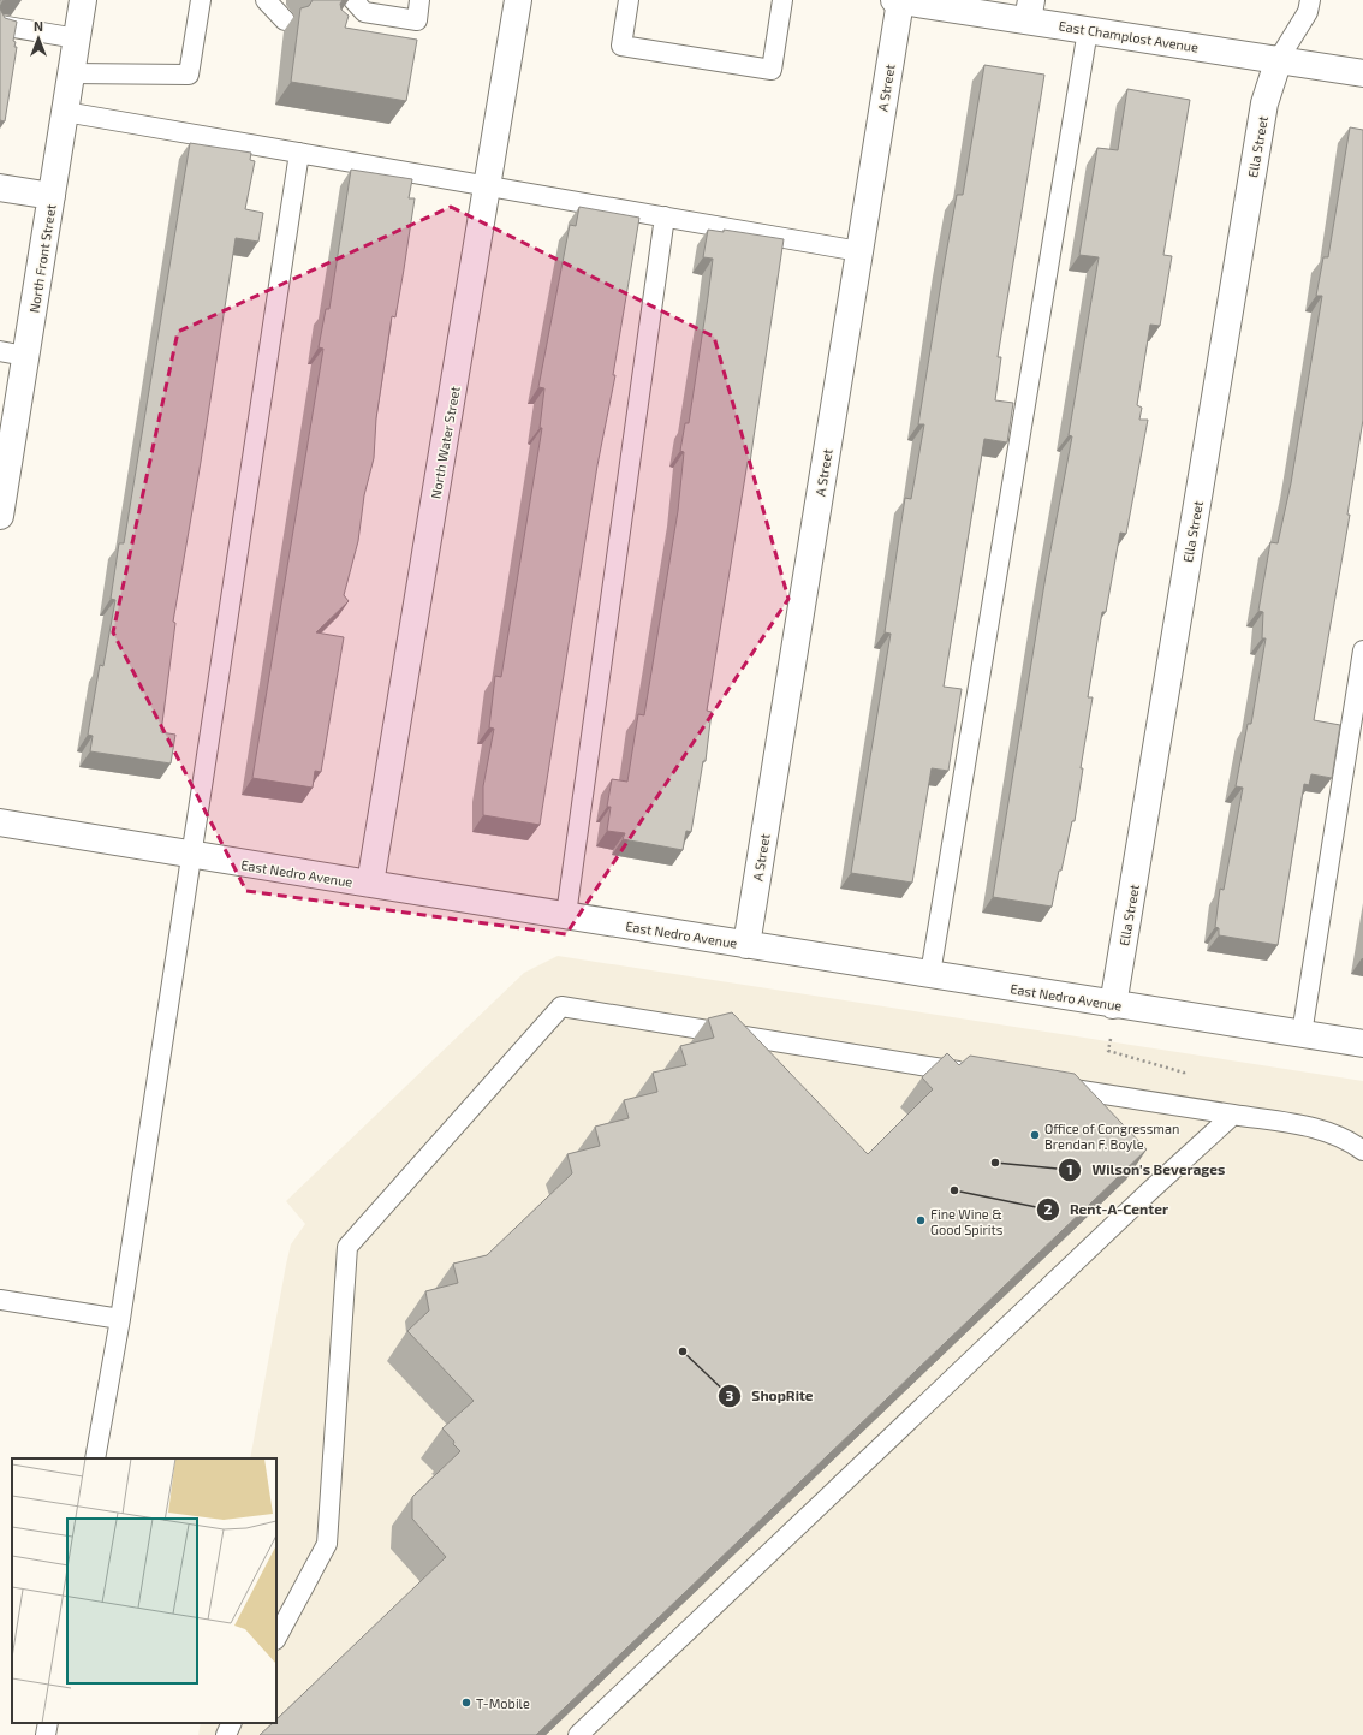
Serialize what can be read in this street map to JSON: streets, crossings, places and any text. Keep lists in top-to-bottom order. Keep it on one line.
{"streets":{"street":["East Champlost Avenue","A Street","Ella Street","North Front Street","North Water Street","East Nedro Avenue"]},"crossings":[["East Champlost Avenue","A Street"],["East Champlost Avenue","Ella Street"],["A Street","East Nedro Avenue"],["Ella Street","East Nedro Avenue"],["North Water Street","East Nedro Avenue"]],"places":["Office of Congressman Brendan F. Boyle","Wilson's Beverages","Rent-A-Center","Fine Wine & Good Spirits","ShopRite","T-Mobile"],"north":"top"}
